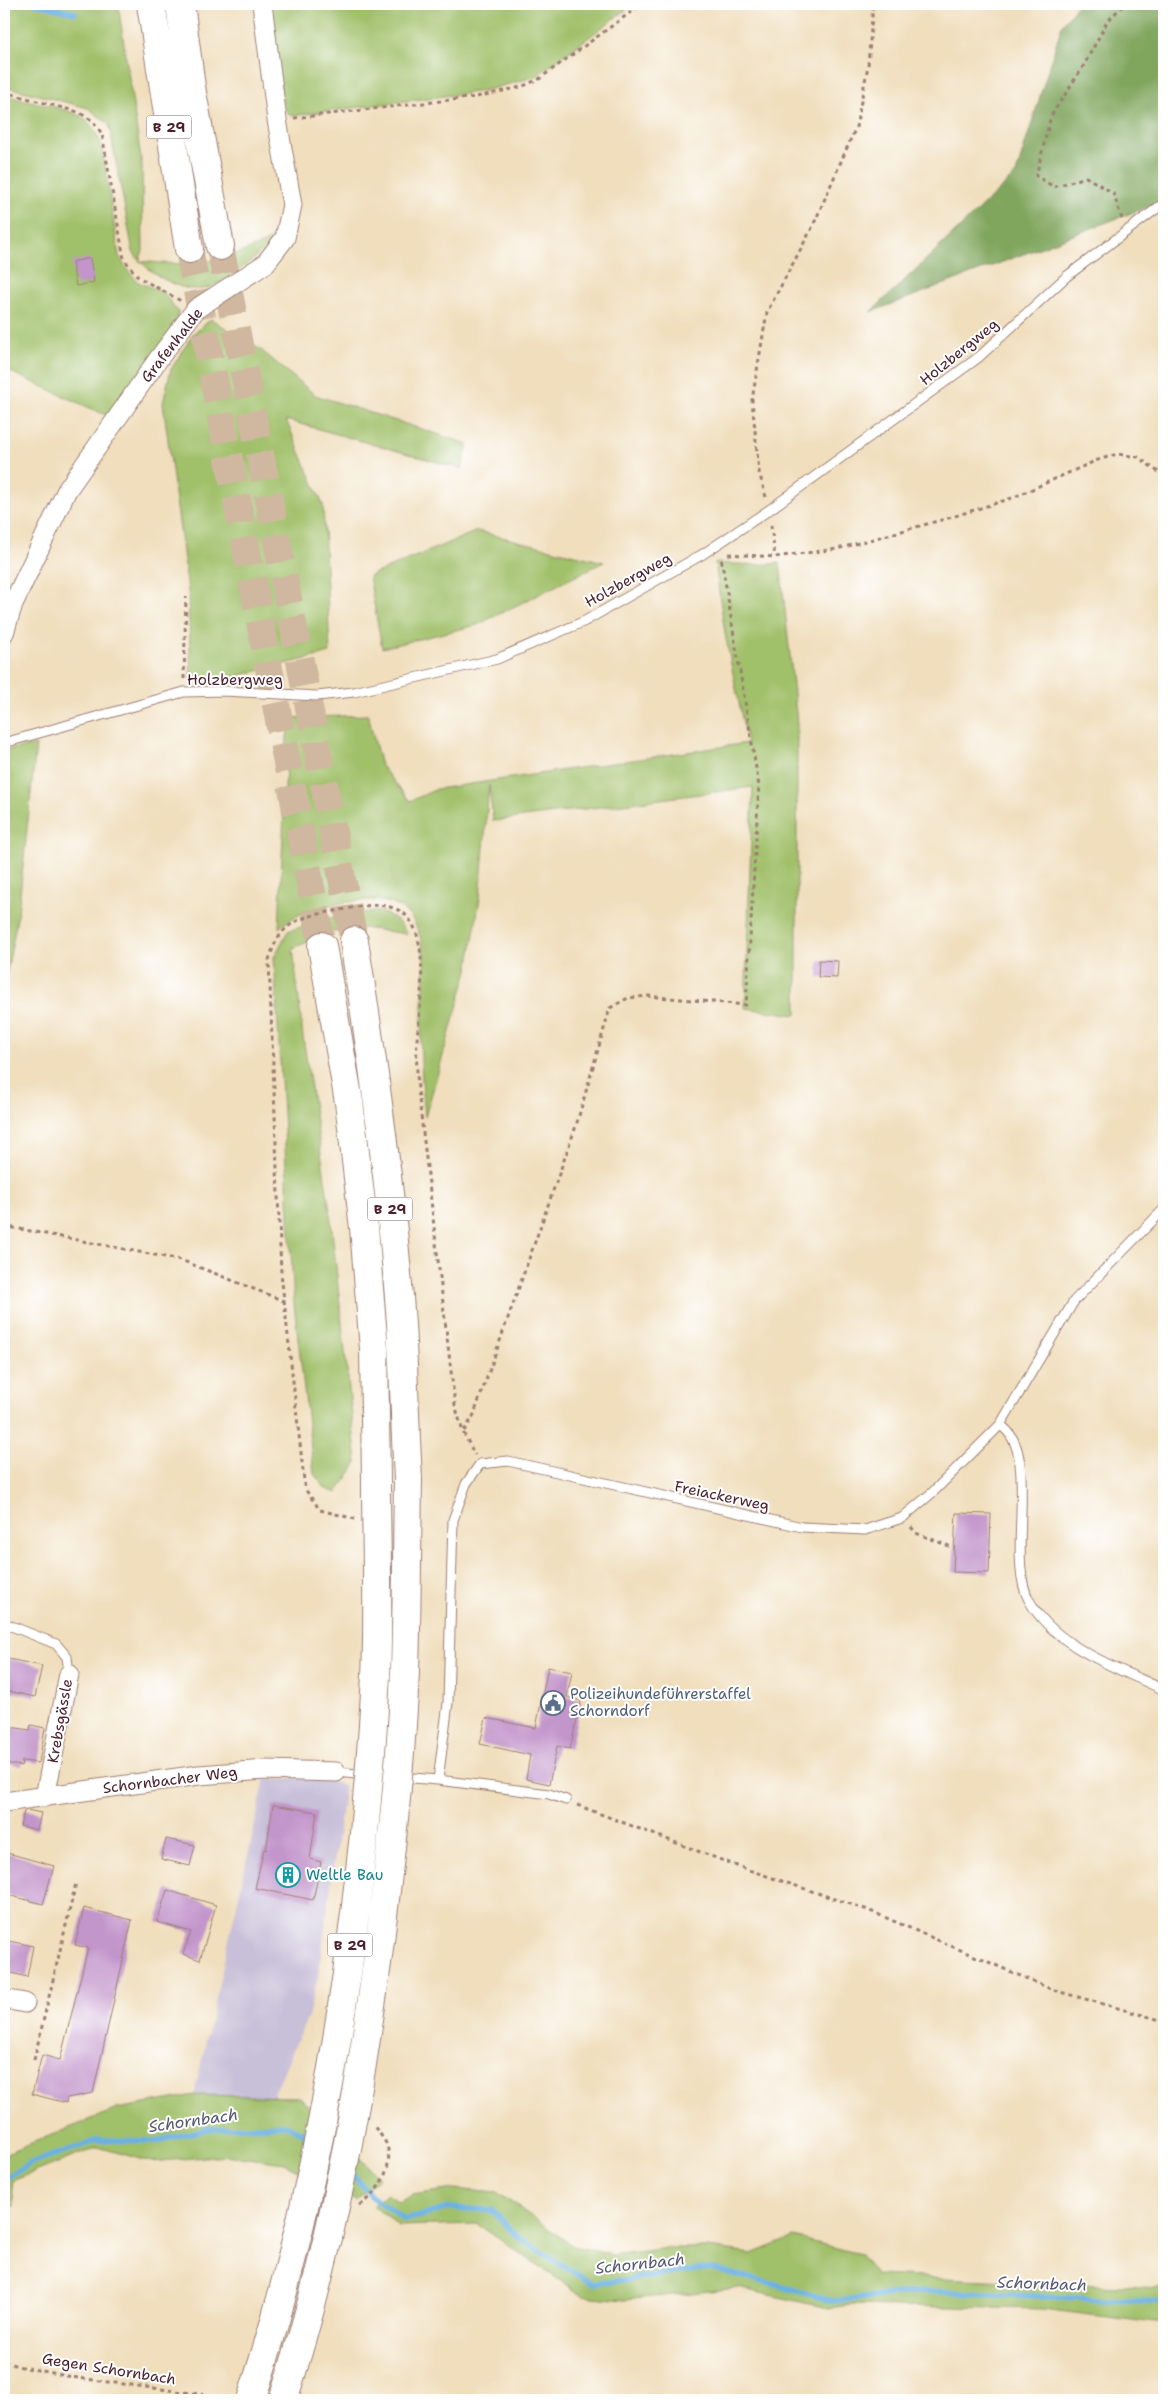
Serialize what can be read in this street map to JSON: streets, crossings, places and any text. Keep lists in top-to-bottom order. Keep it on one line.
{"streets":{"highway":["B 29"],"street":["Grafenhalde","Krebsgässle","Schornbacher Weg"],"lane":["Holzbergweg","Freiackerweg"],"path":["Gegen Schornbach"]},"crossings":[["B 29","Gegen Schornbach"],["Krebsgässle","Schornbacher Weg"]],"water":["Schornbach"],"places":{"public building":["Polizeihundeführerstaffel Schorndorf"],"building":["Weltle Bau"]}}
